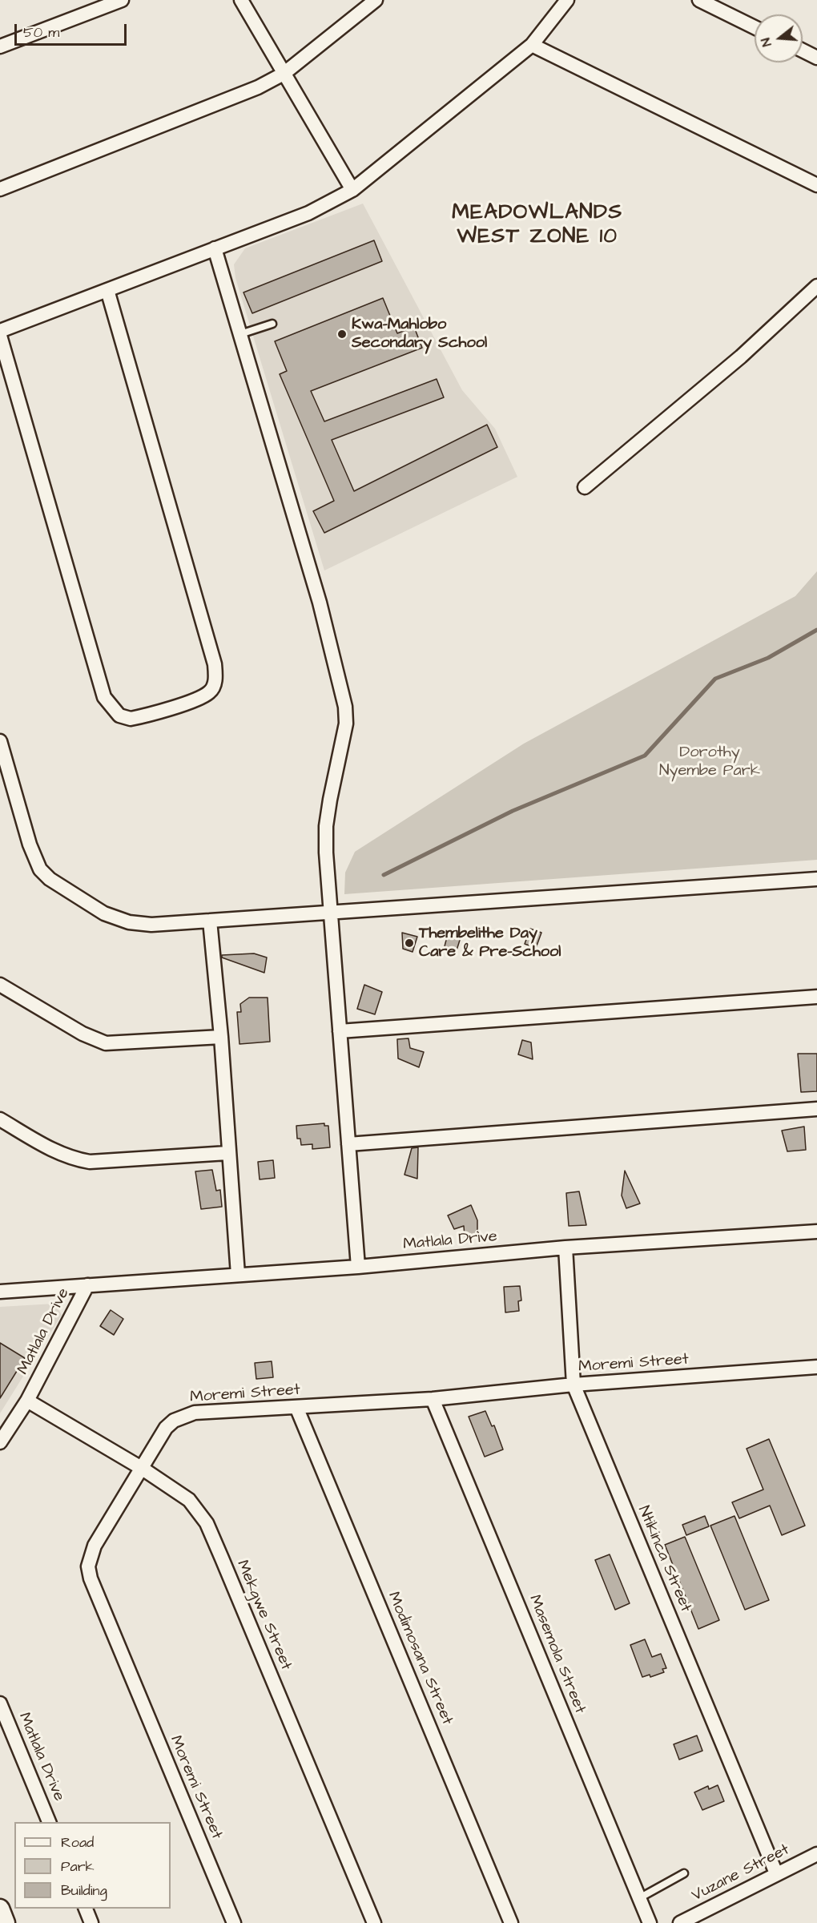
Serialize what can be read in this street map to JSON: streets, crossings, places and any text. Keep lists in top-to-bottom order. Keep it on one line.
{"streets":{"street":["Matlala Drive","Moremi Street","Ntikinca Street","Mekgwe Street","Masemola Street","Modimosana Street","Vuzane Street"]},"crossings":[["Matlala Drive","Ntikinca Street"],["Matlala Drive","Mekgwe Street"],["Moremi Street","Ntikinca Street"],["Moremi Street","Mekgwe Street"],["Moremi Street","Masemola Street"],["Moremi Street","Modimosana Street"],["Ntikinca Street","Vuzane Street"]],"districts":["MEADOWLANDS WEST ZONE 10"],"parks":["Dorothy Nyembe Park"],"places":["Kwa-Mahlobo Secondary School","Thembelithe Day Care & Pre-School"],"legend":["Road","Park","Building"],"scale_bar":"50 m","north":"left"}
